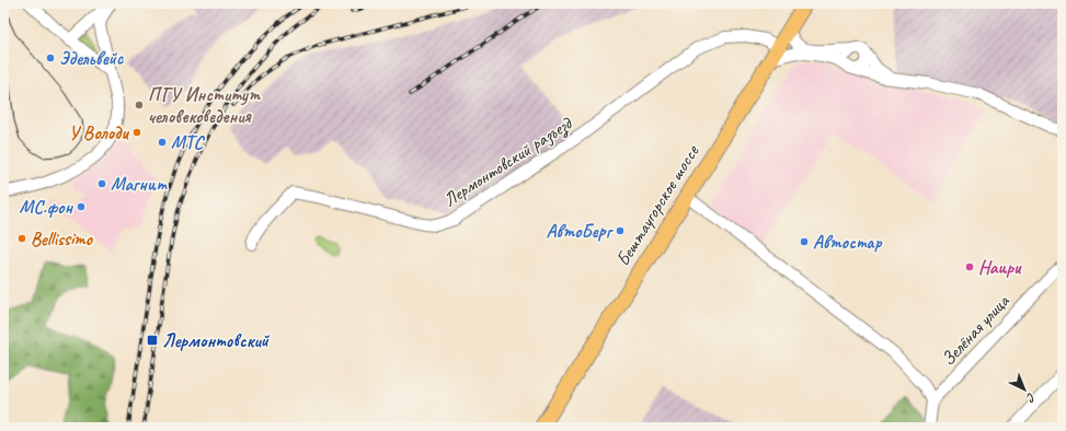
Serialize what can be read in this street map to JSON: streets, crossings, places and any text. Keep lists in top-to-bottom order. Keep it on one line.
{"streets":{"main road":["Бештаугорское шоссе"],"street":["Лермонтовский разъезд","Зелёная улица"]},"crossings":[["Лермонтовский разъезд","Бештаугорское шоссе"]],"places":{"other":["Эдельвейс","ПГУ Институт человековедения","У Володи","МТС","Магнит","МС.фон","АвтоБерг","Bellissimo","Автостар","Наири"],"transit":["Лермонтовский"]},"north":"bottom right"}
